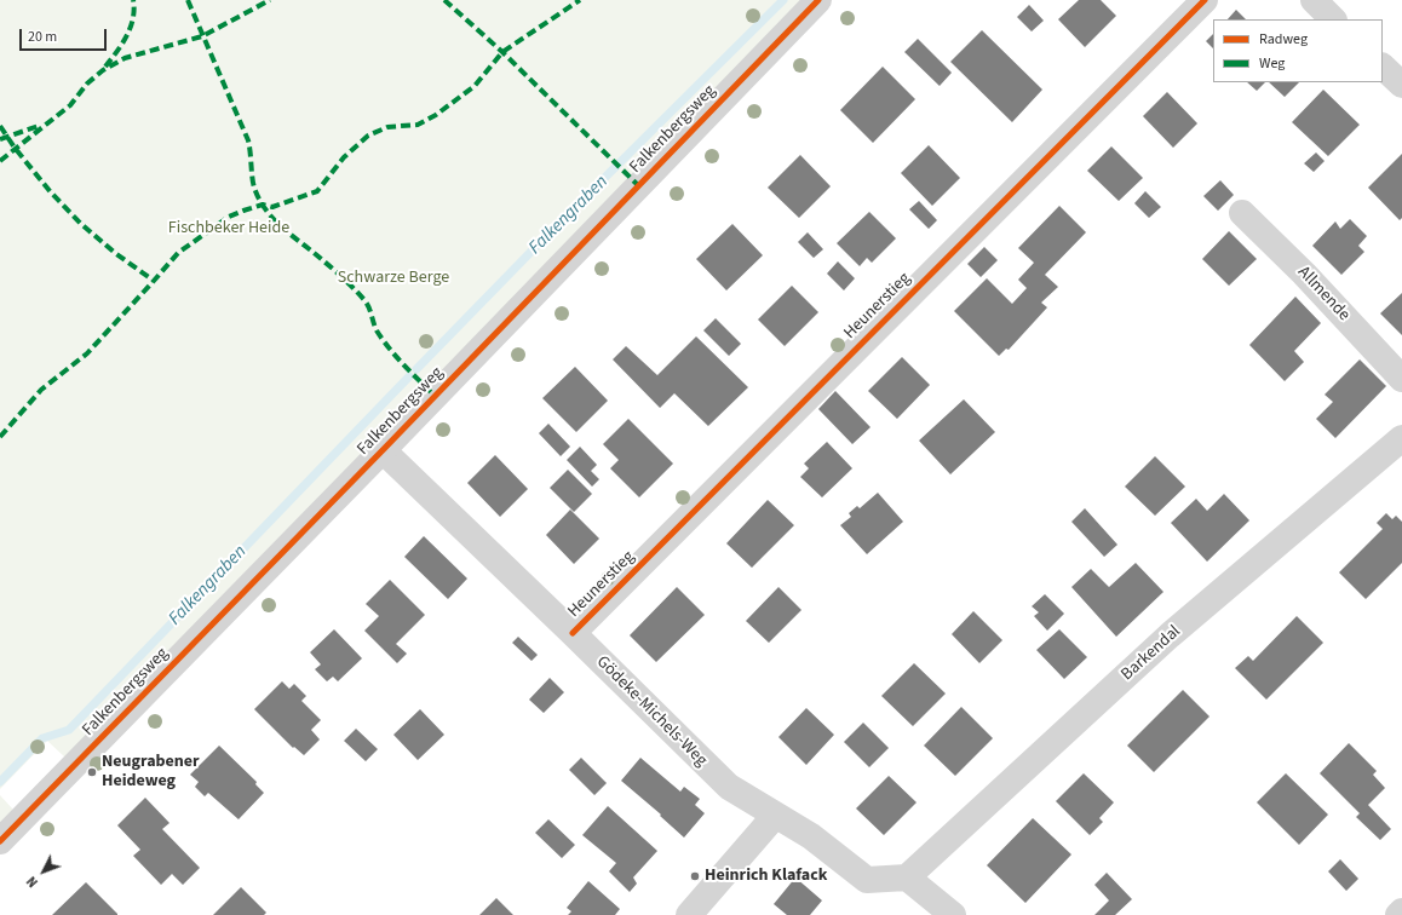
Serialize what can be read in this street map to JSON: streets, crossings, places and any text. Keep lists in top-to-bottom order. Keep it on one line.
{"streets":{"street":["Falkenbergsweg","Allmende","Heunerstieg","Barkendal","Gödeke-Michels-Weg"]},"crossings":[["Falkenbergsweg","Gödeke-Michels-Weg"],["Heunerstieg","Gödeke-Michels-Weg"],["Barkendal","Gödeke-Michels-Weg"]],"water":["Falkengraben"],"parks":["Fischbeker Heide","Schwarze Berge"],"places":["Neugrabener Heideweg","Heinrich Klafack"],"legend":["Radweg","Weg"],"scale_bar":"20 m","north":"bottom left"}
